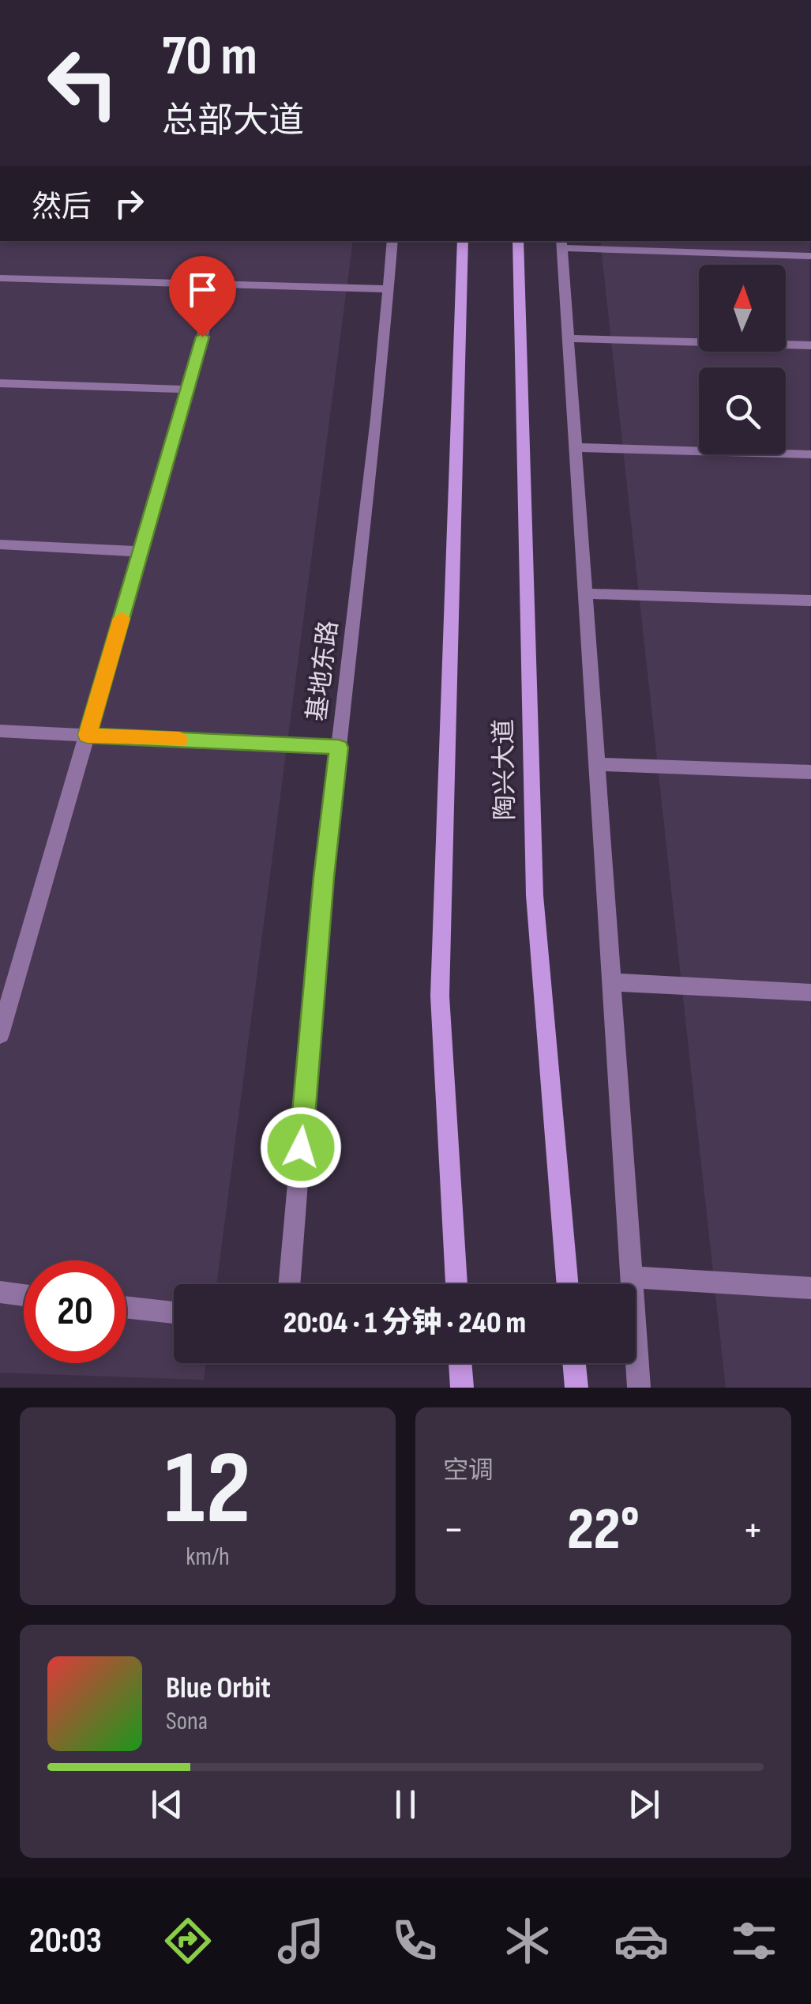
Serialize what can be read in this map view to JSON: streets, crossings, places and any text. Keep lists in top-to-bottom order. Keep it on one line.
{"streets":{"main road":["陶兴大道"],"lane":["基地东路"]},"north":"top","page":{"turn":["70 m","总部大道"],"then":"然后","limit":"20","trip":"20:04 · 1 分钟 · 240 m","tile":[["12","km/h"],"空调"],"heat":["−","22°","+"],"song":["Blue Orbit","Sona"],"tabs":"20:03"}}
